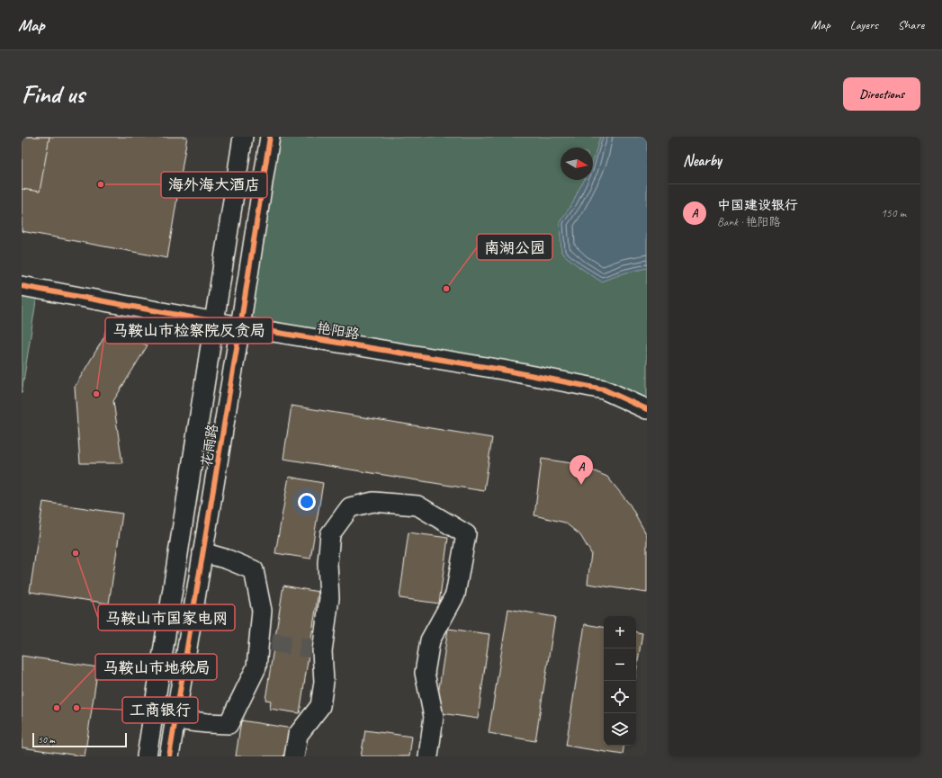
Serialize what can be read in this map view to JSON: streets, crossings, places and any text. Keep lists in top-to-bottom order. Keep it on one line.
{"streets":{"street":["艳阳路","花雨路"]},"crossings":[["艳阳路","花雨路"]],"places":["海外海大酒店","南湖公园","马鞍山市检察院反贪局","马鞍山市国家电网","马鞍山市地税局","工商银行"],"scale_bar":"50 m","north":"right","page":{"header":"Map","nav":["Map","Layers","Share"],"buttons":"Directions","title":"Find us","heading":"Nearby","list":[{"mark":"A","name":"中国建设银行","note":"Bank · 艳阳路","value":"150 m"}],"pins":"A","map_buttons":["+","−"],"scale":"50 m"}}
